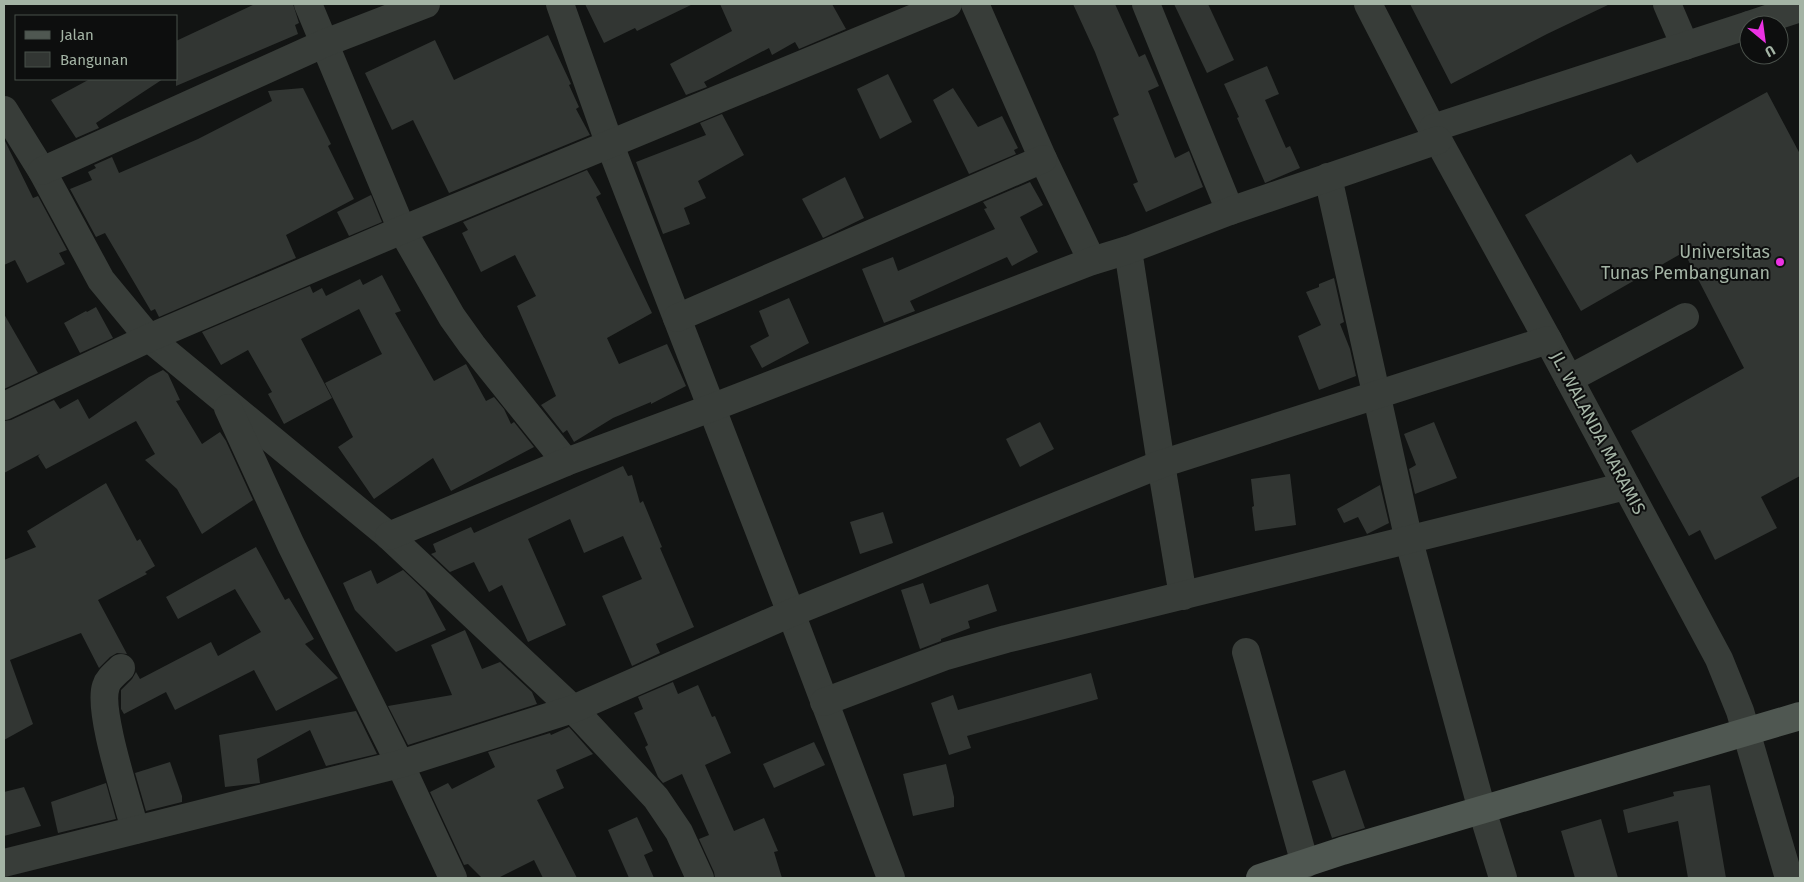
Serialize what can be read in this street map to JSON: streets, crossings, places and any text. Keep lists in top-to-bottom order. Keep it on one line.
{"streets":{"street":["JL. WALANDA MARAMIS"]},"places":["Universitas Tunas Pembangunan"],"legend":["Jalan","Bangunan"],"north":"bottom right"}
